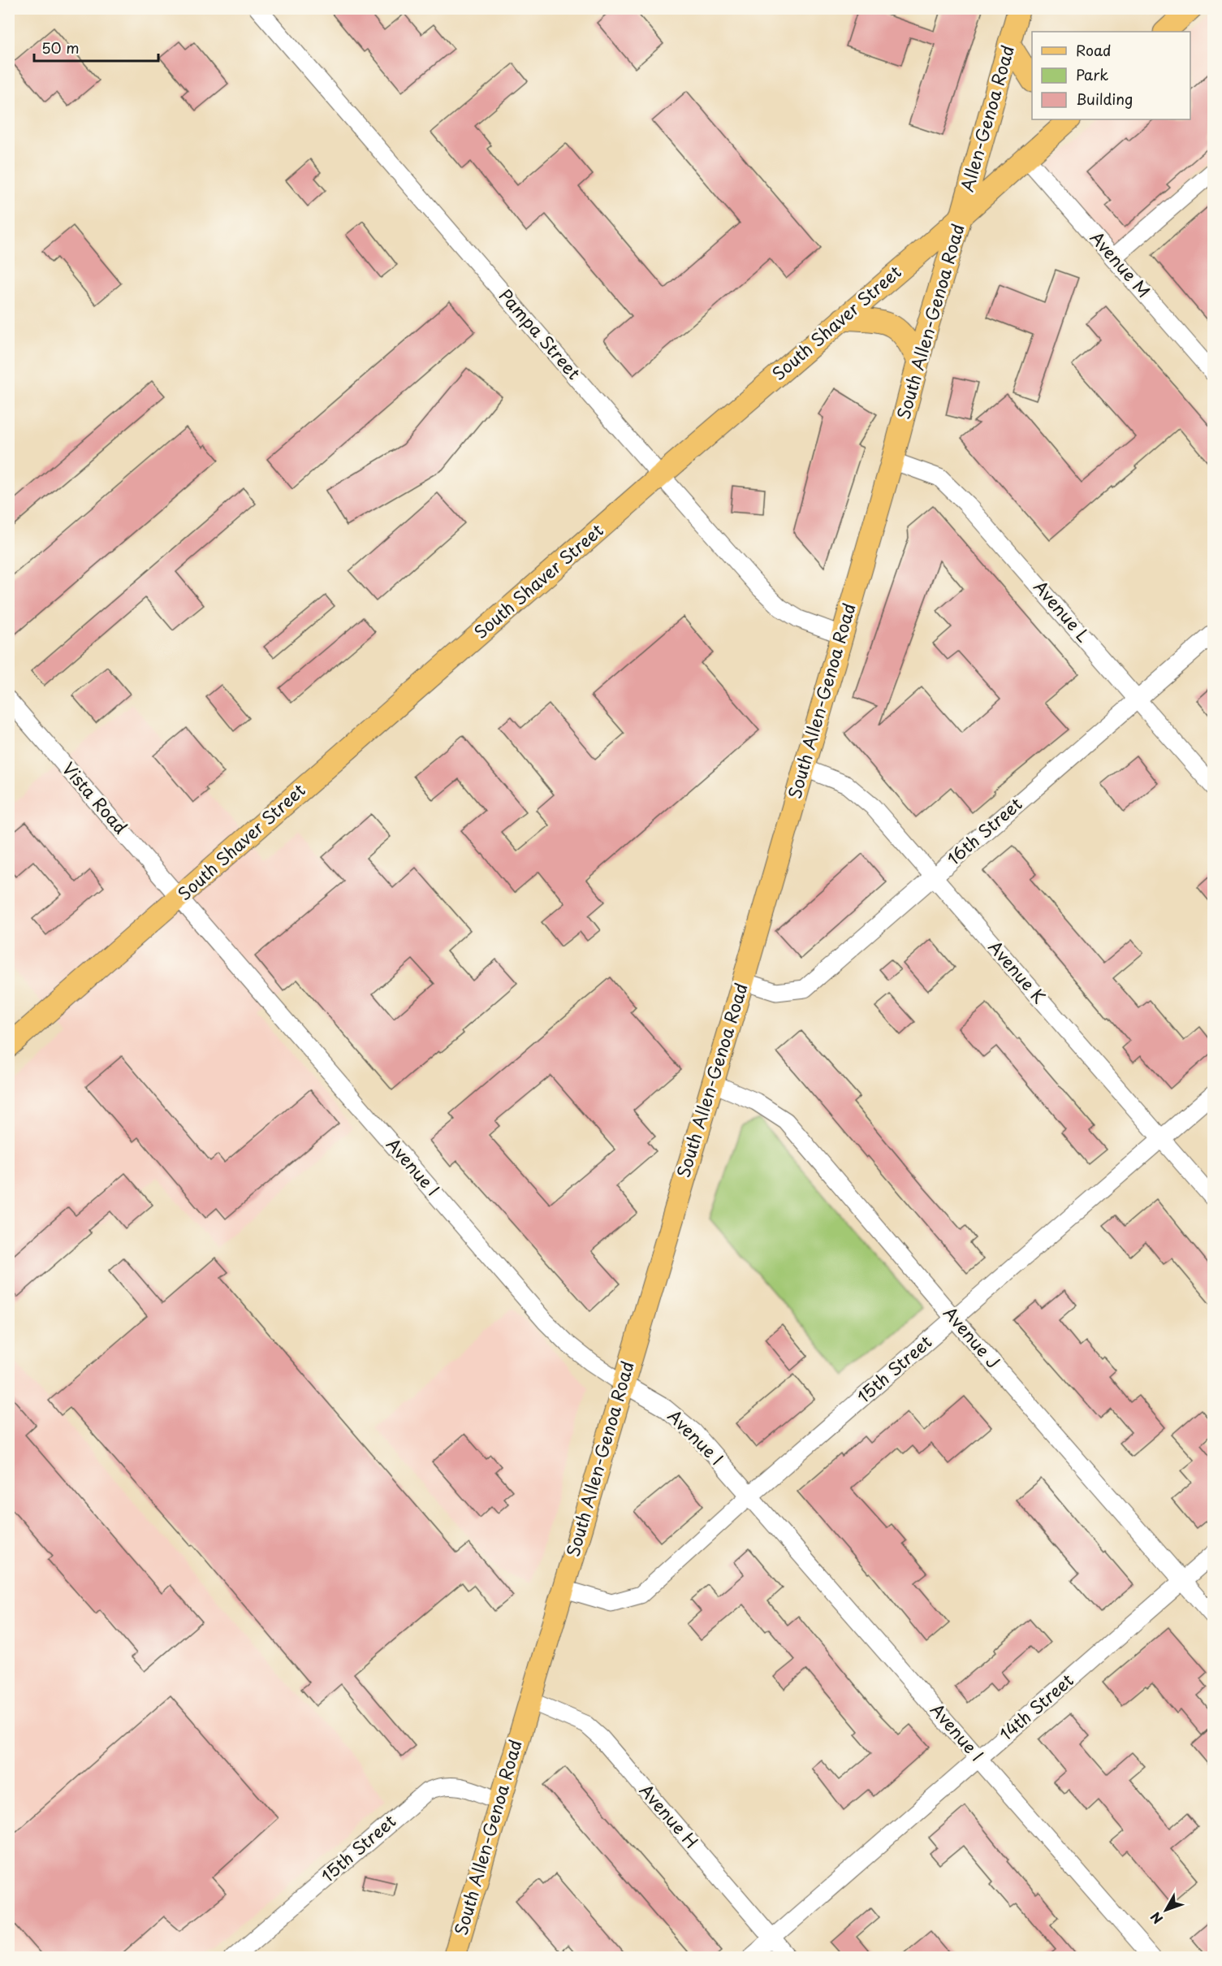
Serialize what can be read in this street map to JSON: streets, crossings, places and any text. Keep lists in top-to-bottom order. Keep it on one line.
{"streets":{"main road":["Allen-Genoa Road","South Allen-Genoa Road","South Shaver Street"],"street":["Avenue M","Pampa Street","Avenue L","Vista Road","16th Street","Avenue K","Avenue I","Avenue J","15th Street","14th Street","Avenue H"]},"crossings":[["Allen-Genoa Road","South Allen-Genoa Road"],["Allen-Genoa Road","South Shaver Street"],["Avenue M","South Shaver Street"],["South Allen-Genoa Road","South Shaver Street"],["South Allen-Genoa Road","Pampa Street"],["South Allen-Genoa Road","Avenue L"],["South Allen-Genoa Road","16th Street"],["South Allen-Genoa Road","Avenue K"],["South Allen-Genoa Road","Avenue I"],["South Allen-Genoa Road","Avenue J"],["South Allen-Genoa Road","15th Street"],["South Allen-Genoa Road","Avenue H"],["South Shaver Street","Pampa Street"],["South Shaver Street","Vista Road"],["South Shaver Street","Avenue I"],["Avenue L","16th Street"],["Vista Road","Avenue I"],["16th Street","Avenue K"],["Avenue K","15th Street"],["Avenue I","15th Street"],["Avenue I","14th Street"],["Avenue J","15th Street"],["Avenue J","14th Street"],["14th Street","Avenue H"]],"legend":["Road","Park","Building"],"scale_bar":"50 m","north":"bottom left"}
